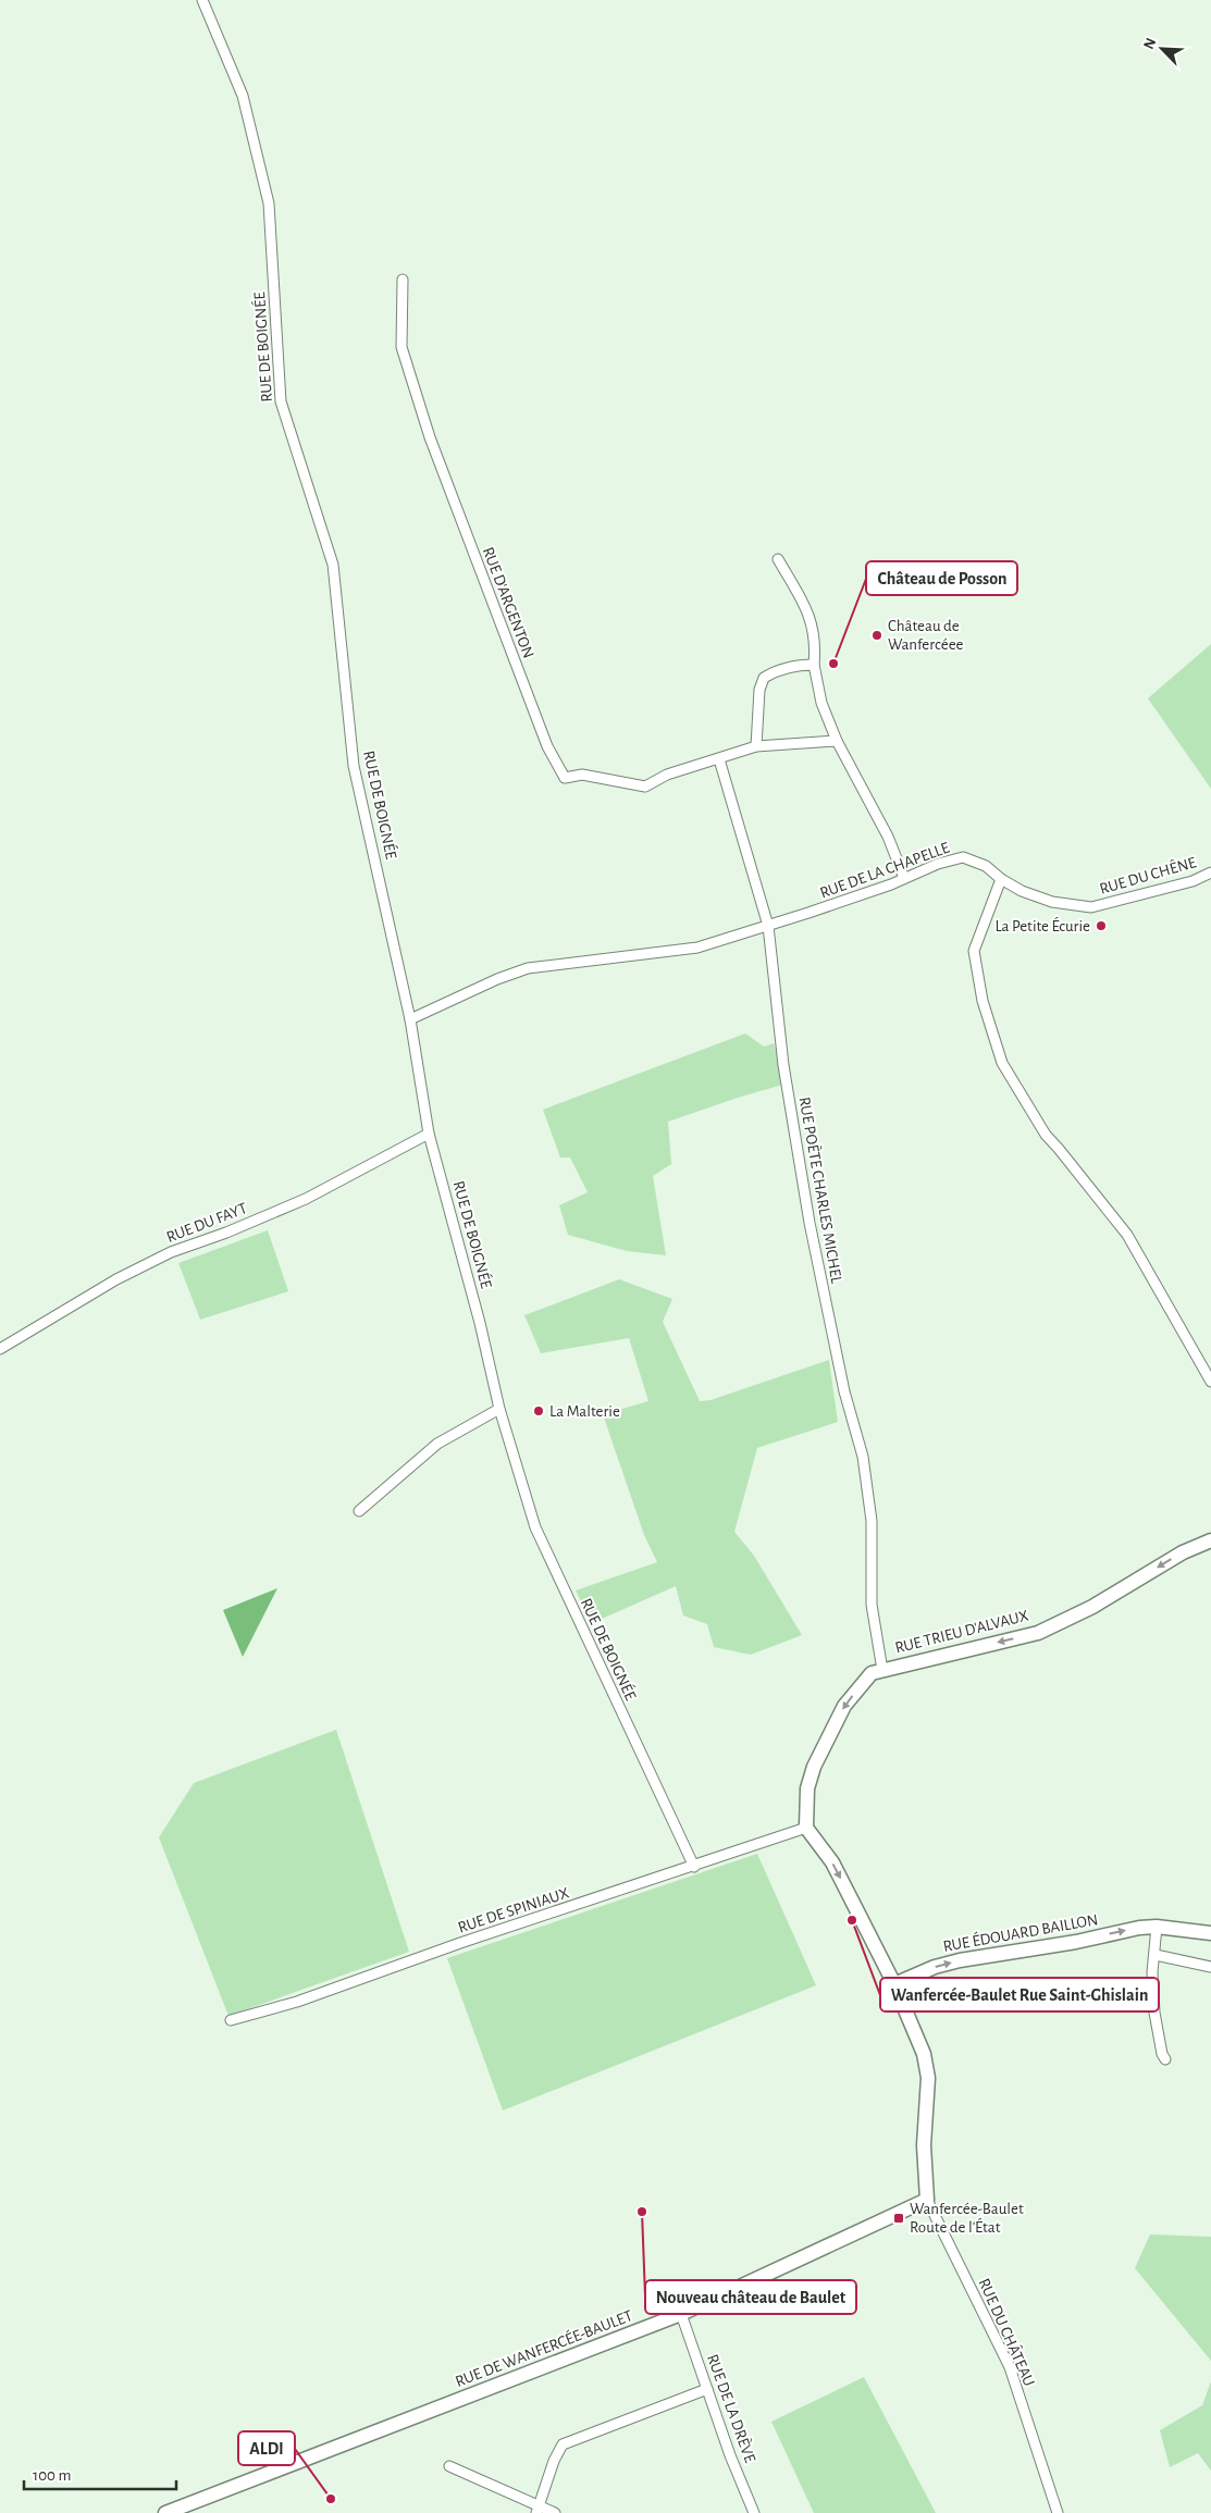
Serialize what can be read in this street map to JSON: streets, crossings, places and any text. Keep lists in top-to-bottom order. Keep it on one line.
{"streets":{"main road":["RUE TRIEU D'ALVAUX","RUE ÉDOUARD BAILLON","RUE DE WANFERCÉE-BAULET"],"street":["RUE DE BOIGNÉE","RUE D'ARGENTON","RUE DE LA CHAPELLE","RUE DU CHÊNE","RUE POÈTE CHARLES MICHEL","RUE DU FAYT","RUE DE SPINIAUX","RUE DU CHÂTEAU","RUE DE LA DRÈVE"]},"crossings":[["RUE DE BOIGNÉE","RUE DE LA CHAPELLE"],["RUE DE BOIGNÉE","RUE DU FAYT"],["RUE DE BOIGNÉE","RUE DE SPINIAUX"],["RUE D'ARGENTON","RUE POÈTE CHARLES MICHEL"],["RUE DE LA CHAPELLE","RUE DU CHÊNE"],["RUE DE LA CHAPELLE","RUE POÈTE CHARLES MICHEL"],["RUE POÈTE CHARLES MICHEL","RUE TRIEU D'ALVAUX"],["RUE TRIEU D'ALVAUX","RUE DE SPINIAUX"],["RUE DU CHÂTEAU","RUE DE WANFERCÉE-BAULET"],["RUE DE WANFERCÉE-BAULET","RUE DE LA DRÈVE"]],"one_way":["RUE TRIEU D'ALVAUX","RUE ÉDOUARD BAILLON"],"places":{"other":["Château de Wanfercéee","Château de Posson","La Petite Écurie","La Malterie","Wanfercée-Baulet Rue Saint-Ghislain","Nouveau château de Baulet","ALDI"],"transit":["Wanfercée-Baulet Route de l'État"]},"scale_bar":"100 m","north":"top left"}
